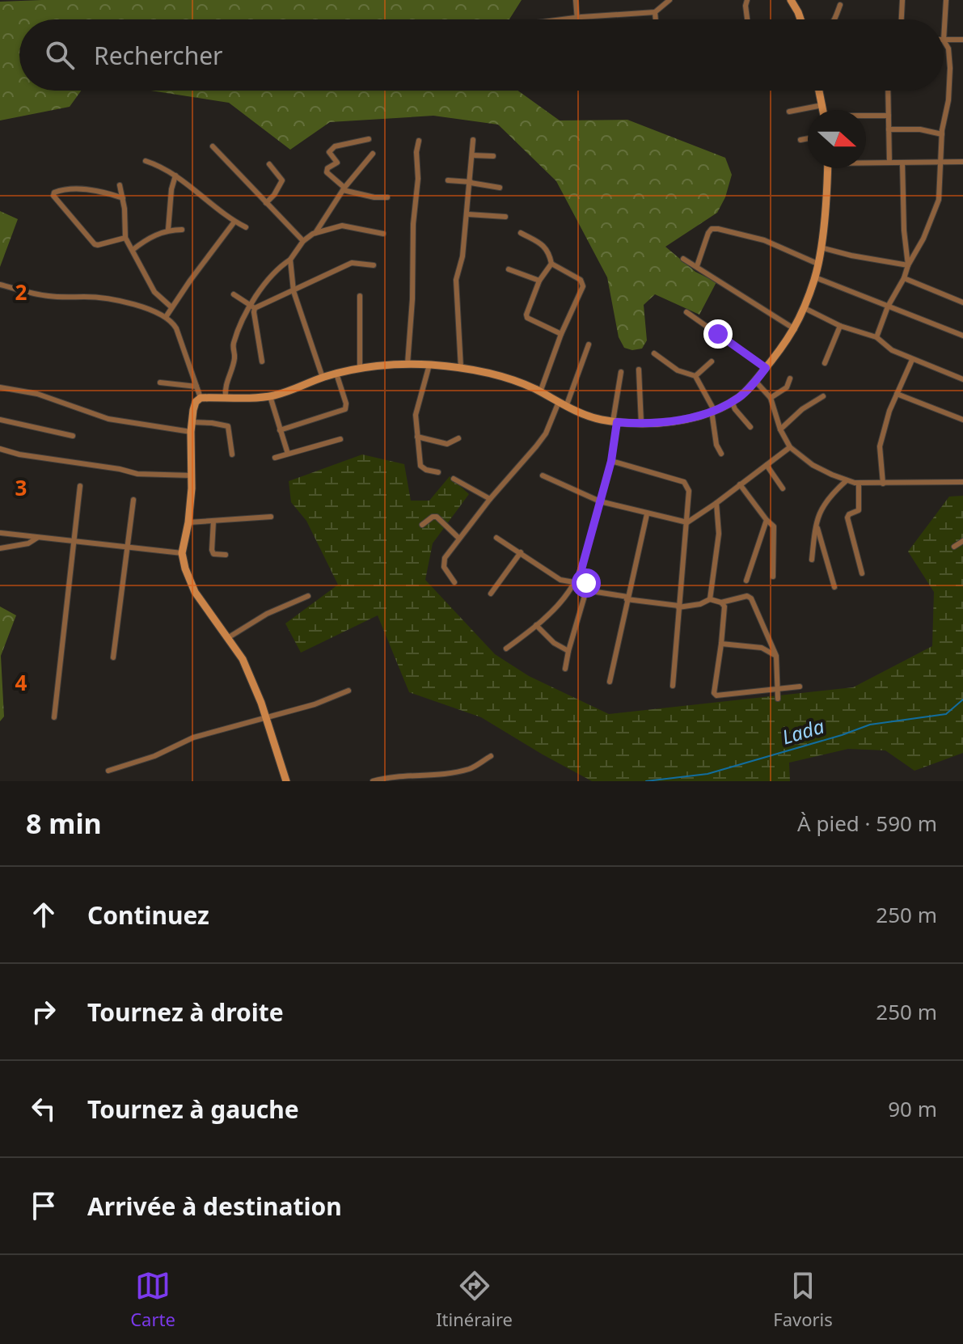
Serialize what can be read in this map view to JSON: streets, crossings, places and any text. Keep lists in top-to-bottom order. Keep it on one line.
{"water":["Lada"],"north":"right","page":{"search":"Rechercher","heading":["8 min","À pied · 590 m"],"list":[["Continuez","250 m"],["Tournez à droite","250 m"],["Tournez à gauche","90 m"],"Arrivée à destination"],"nav":["Carte","Itinéraire","Favoris"]},"grid":{"rows":["2","3","4"]}}
